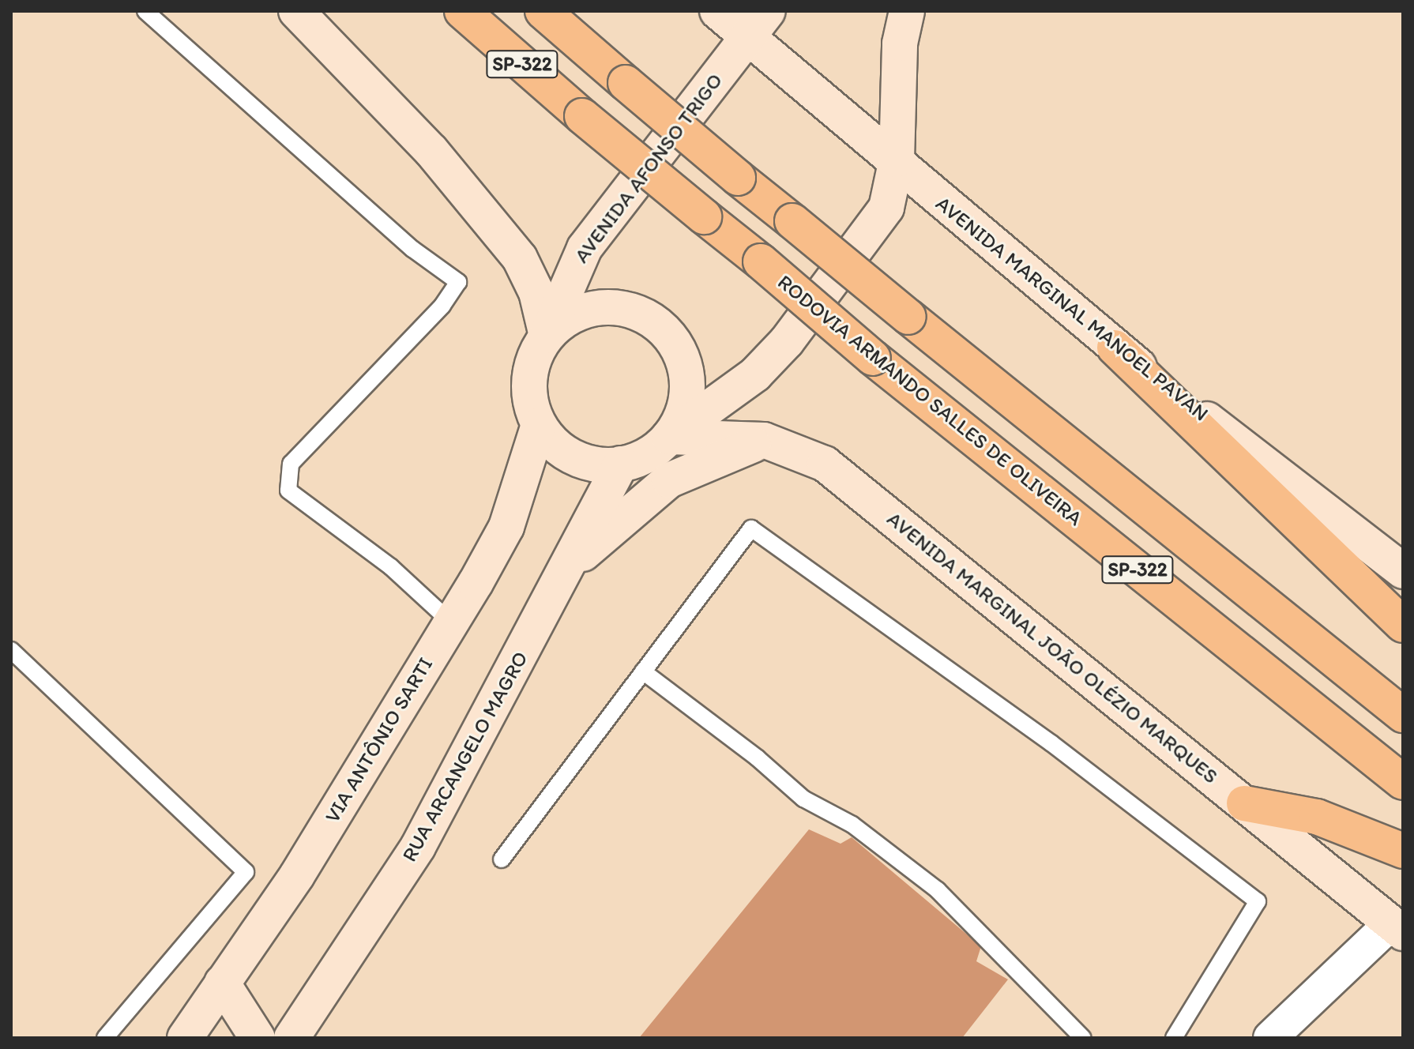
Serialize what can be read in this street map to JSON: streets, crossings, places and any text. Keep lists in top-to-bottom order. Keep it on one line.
{"streets":{"highway":["SP-322","RODOVIA ARMANDO SALLES DE OLIVEIRA"],"main road":["AVENIDA AFONSO TRIGO","AVENIDA MARGINAL MANOEL PAVAN","AVENIDA MARGINAL JOÃO OLÉZIO MARQUES","VIA ANTÔNIO SARTI","RUA ARCANGELO MAGRO"]},"crossings":[["AVENIDA AFONSO TRIGO","AVENIDA MARGINAL MANOEL PAVAN"],["AVENIDA AFONSO TRIGO","AVENIDA MARGINAL JOÃO OLÉZIO MARQUES"],["AVENIDA AFONSO TRIGO","VIA ANTÔNIO SARTI"],["AVENIDA AFONSO TRIGO","RUA ARCANGELO MAGRO"],["AVENIDA MARGINAL JOÃO OLÉZIO MARQUES","VIA ANTÔNIO SARTI"],["AVENIDA MARGINAL JOÃO OLÉZIO MARQUES","RUA ARCANGELO MAGRO"],["VIA ANTÔNIO SARTI","RUA ARCANGELO MAGRO"]]}
